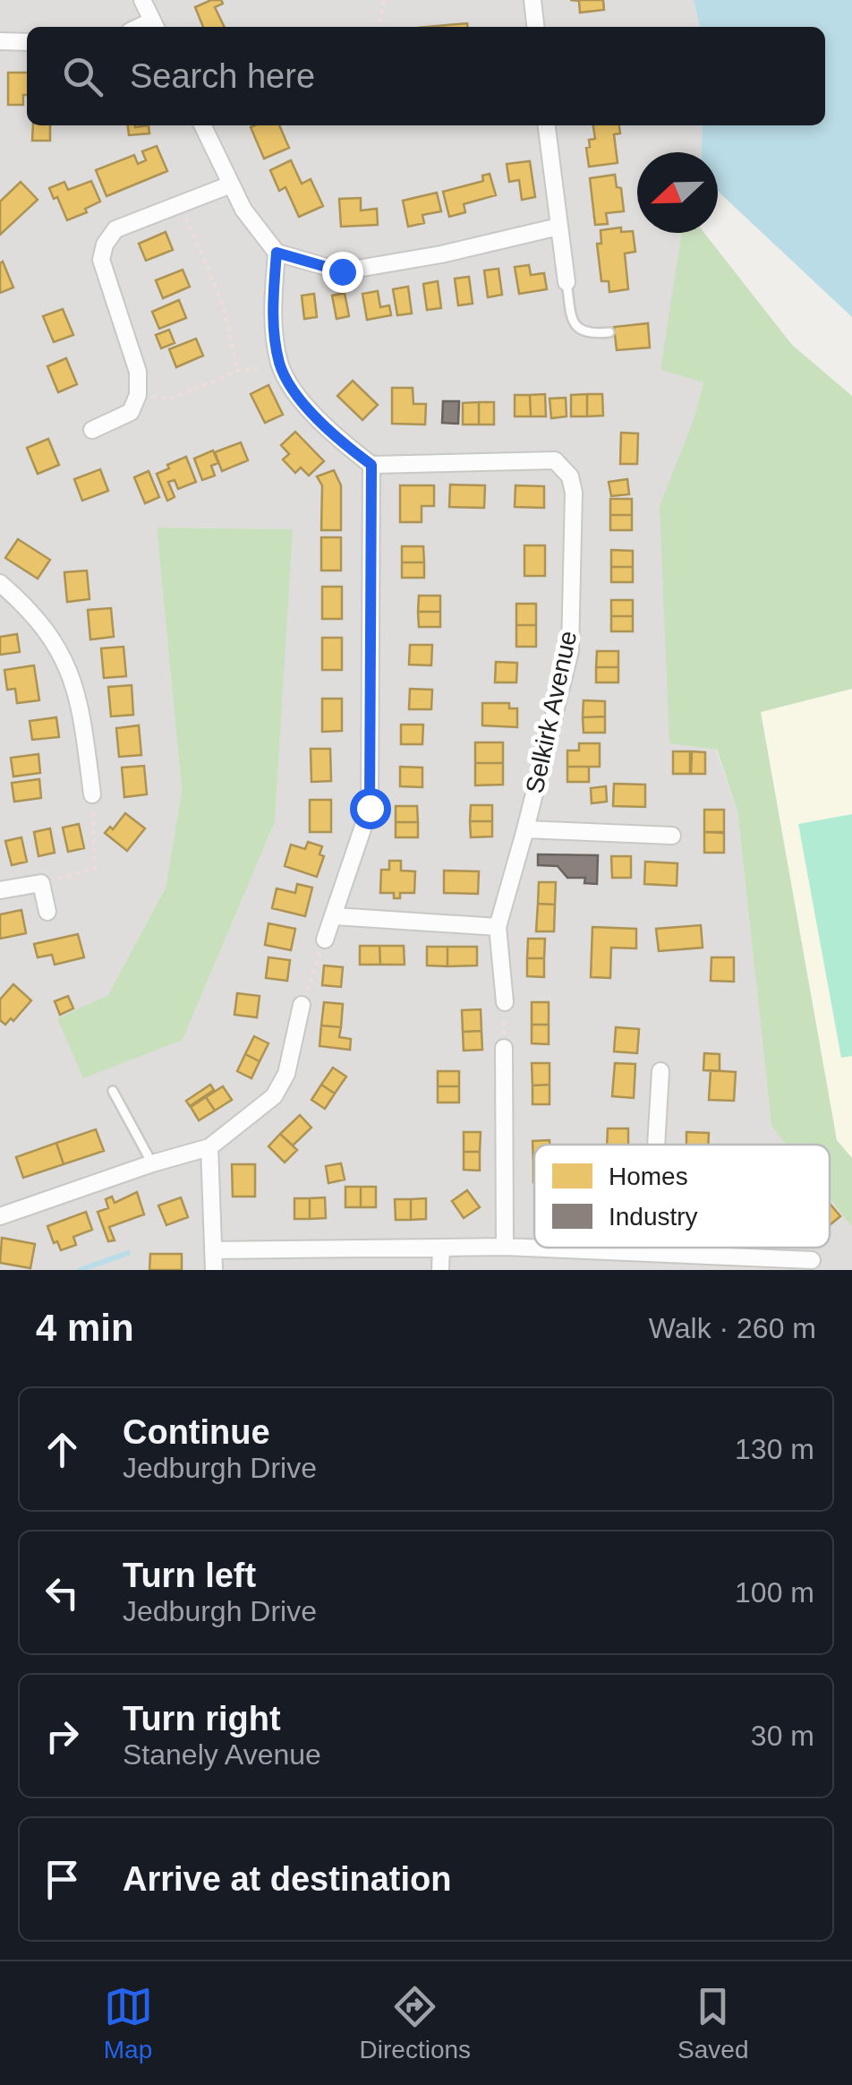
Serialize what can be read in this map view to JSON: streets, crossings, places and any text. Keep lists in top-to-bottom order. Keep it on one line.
{"streets":{"street":["Selkirk Avenue"]},"legend":["Homes","Industry"],"north":"left","page":{"search":"Search here","heading":["4 min","Walk · 260 m"],"list":[["Continue","Jedburgh Drive","130 m"],["Turn left","Jedburgh Drive","100 m"],["Turn right","Stanely Avenue","30 m"],"Arrive at destination"],"nav":["Map","Directions","Saved"]}}
